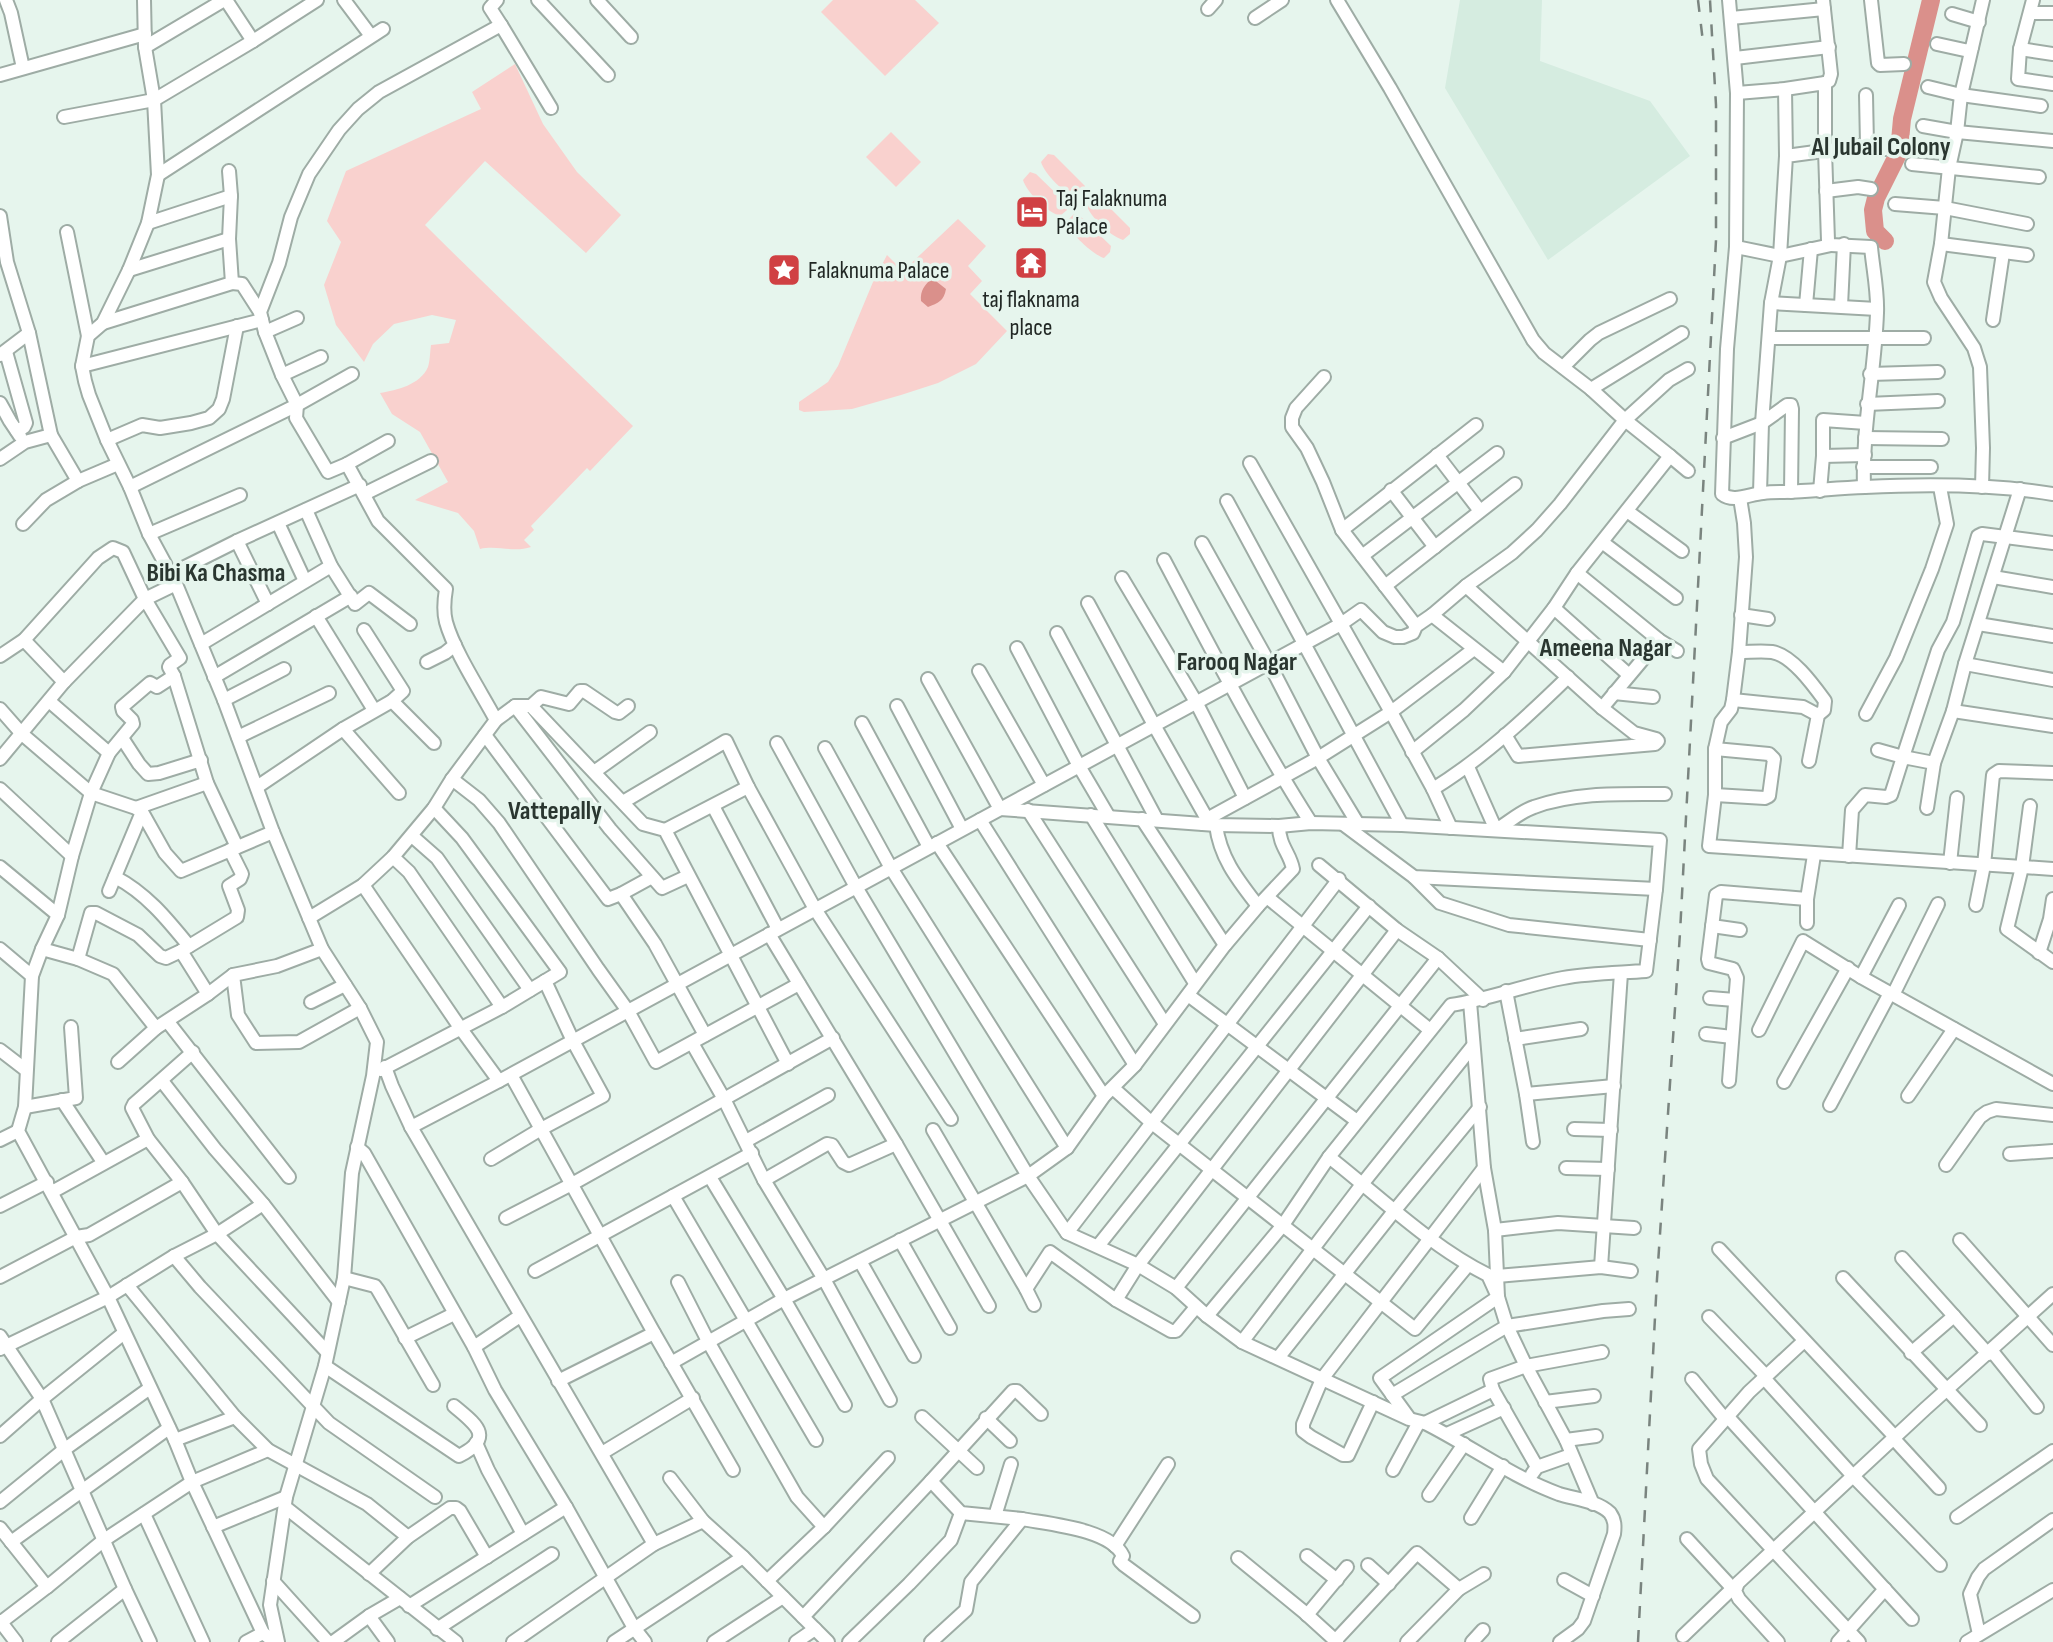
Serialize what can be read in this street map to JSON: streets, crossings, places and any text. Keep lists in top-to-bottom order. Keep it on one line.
{"districts":["Al Jubail Colony","Bibi Ka Chasma","Ameena Nagar","Farooq Nagar","Vattepally"],"places":{"hotel":["Taj Falaknuma Palace"],"temple":["taj flaknama place"],"place":["Falaknuma Palace"]}}
